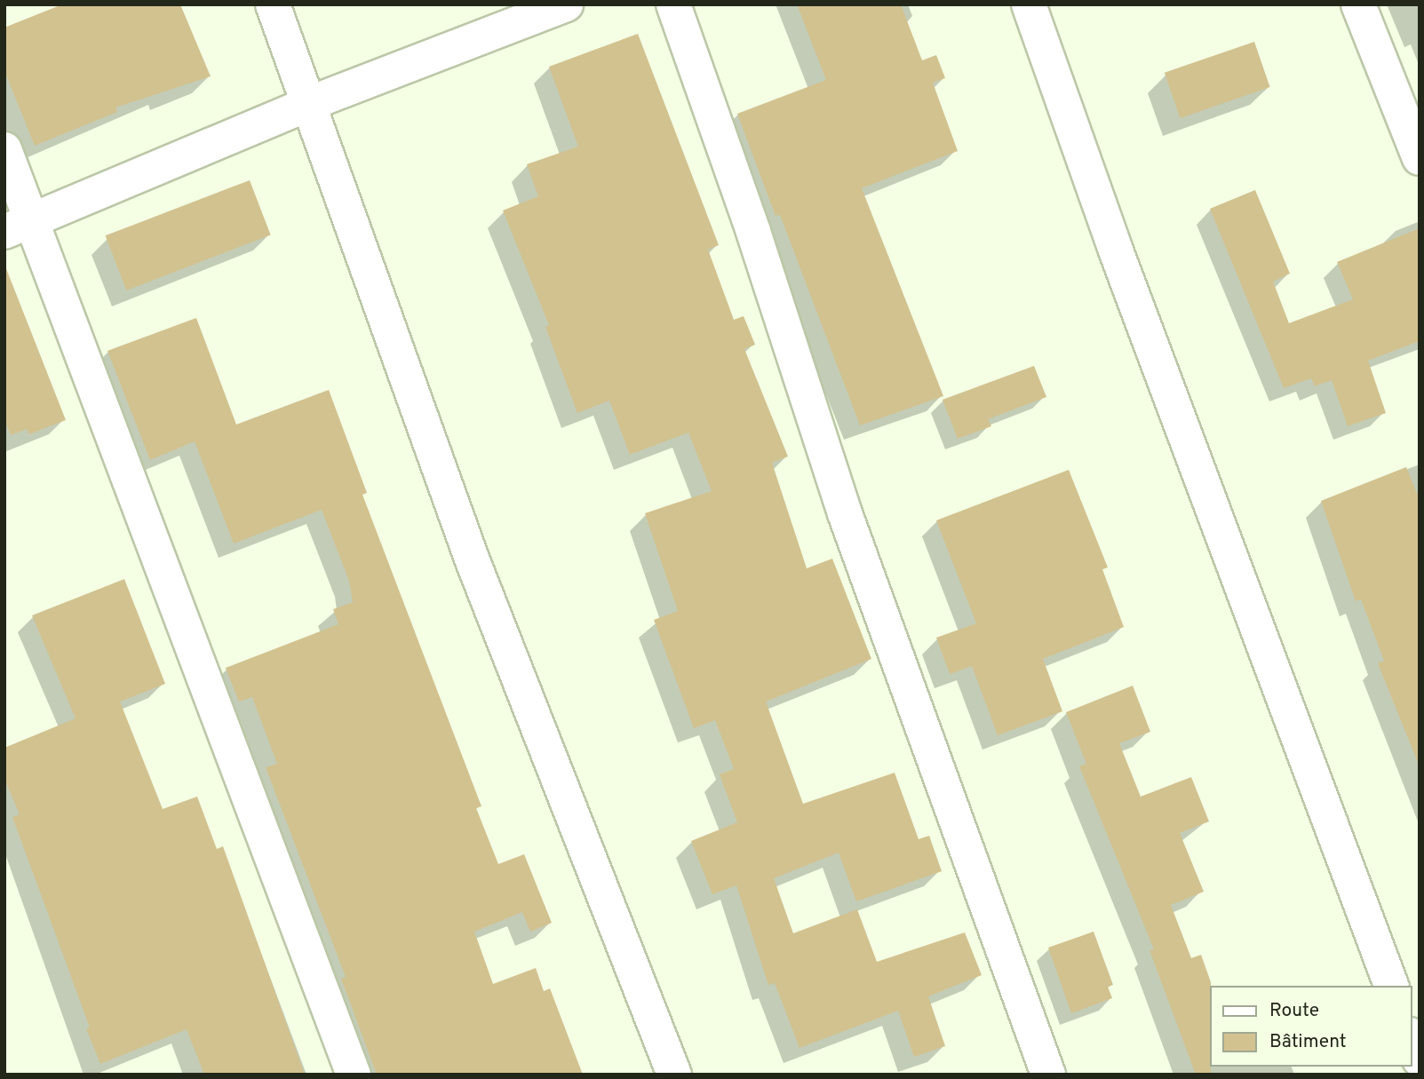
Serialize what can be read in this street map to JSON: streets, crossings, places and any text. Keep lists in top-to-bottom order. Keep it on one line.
{"legend":["Route","Bâtiment"]}
